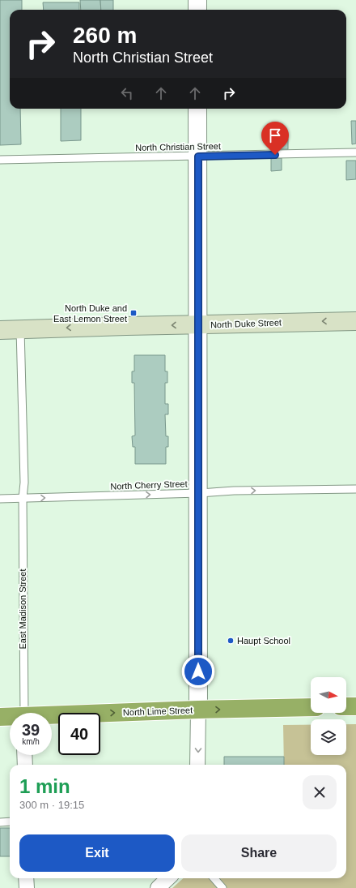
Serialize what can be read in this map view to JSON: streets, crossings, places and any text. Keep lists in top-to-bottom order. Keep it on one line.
{"streets":{"highway":["North Lime Street"],"main road":["North Duke Street"],"lane":["North Christian Street","North Cherry Street","East Madison Street"]},"crossings":[["North Duke Street","East Madison Street"],["North Cherry Street","East Madison Street"]],"one_way":["North Duke Street","North Cherry Street","North Lime Street"],"places":{"transit":["North Duke and East Lemon Street"],"other":["Haupt School"]},"north":"right","page":{"turn":["260 m","North Christian Street"],"speed":"39 km/h","limit":"40","heading":["1 min","300 m · 19:15"],"buttons":["Exit","Share"]}}
